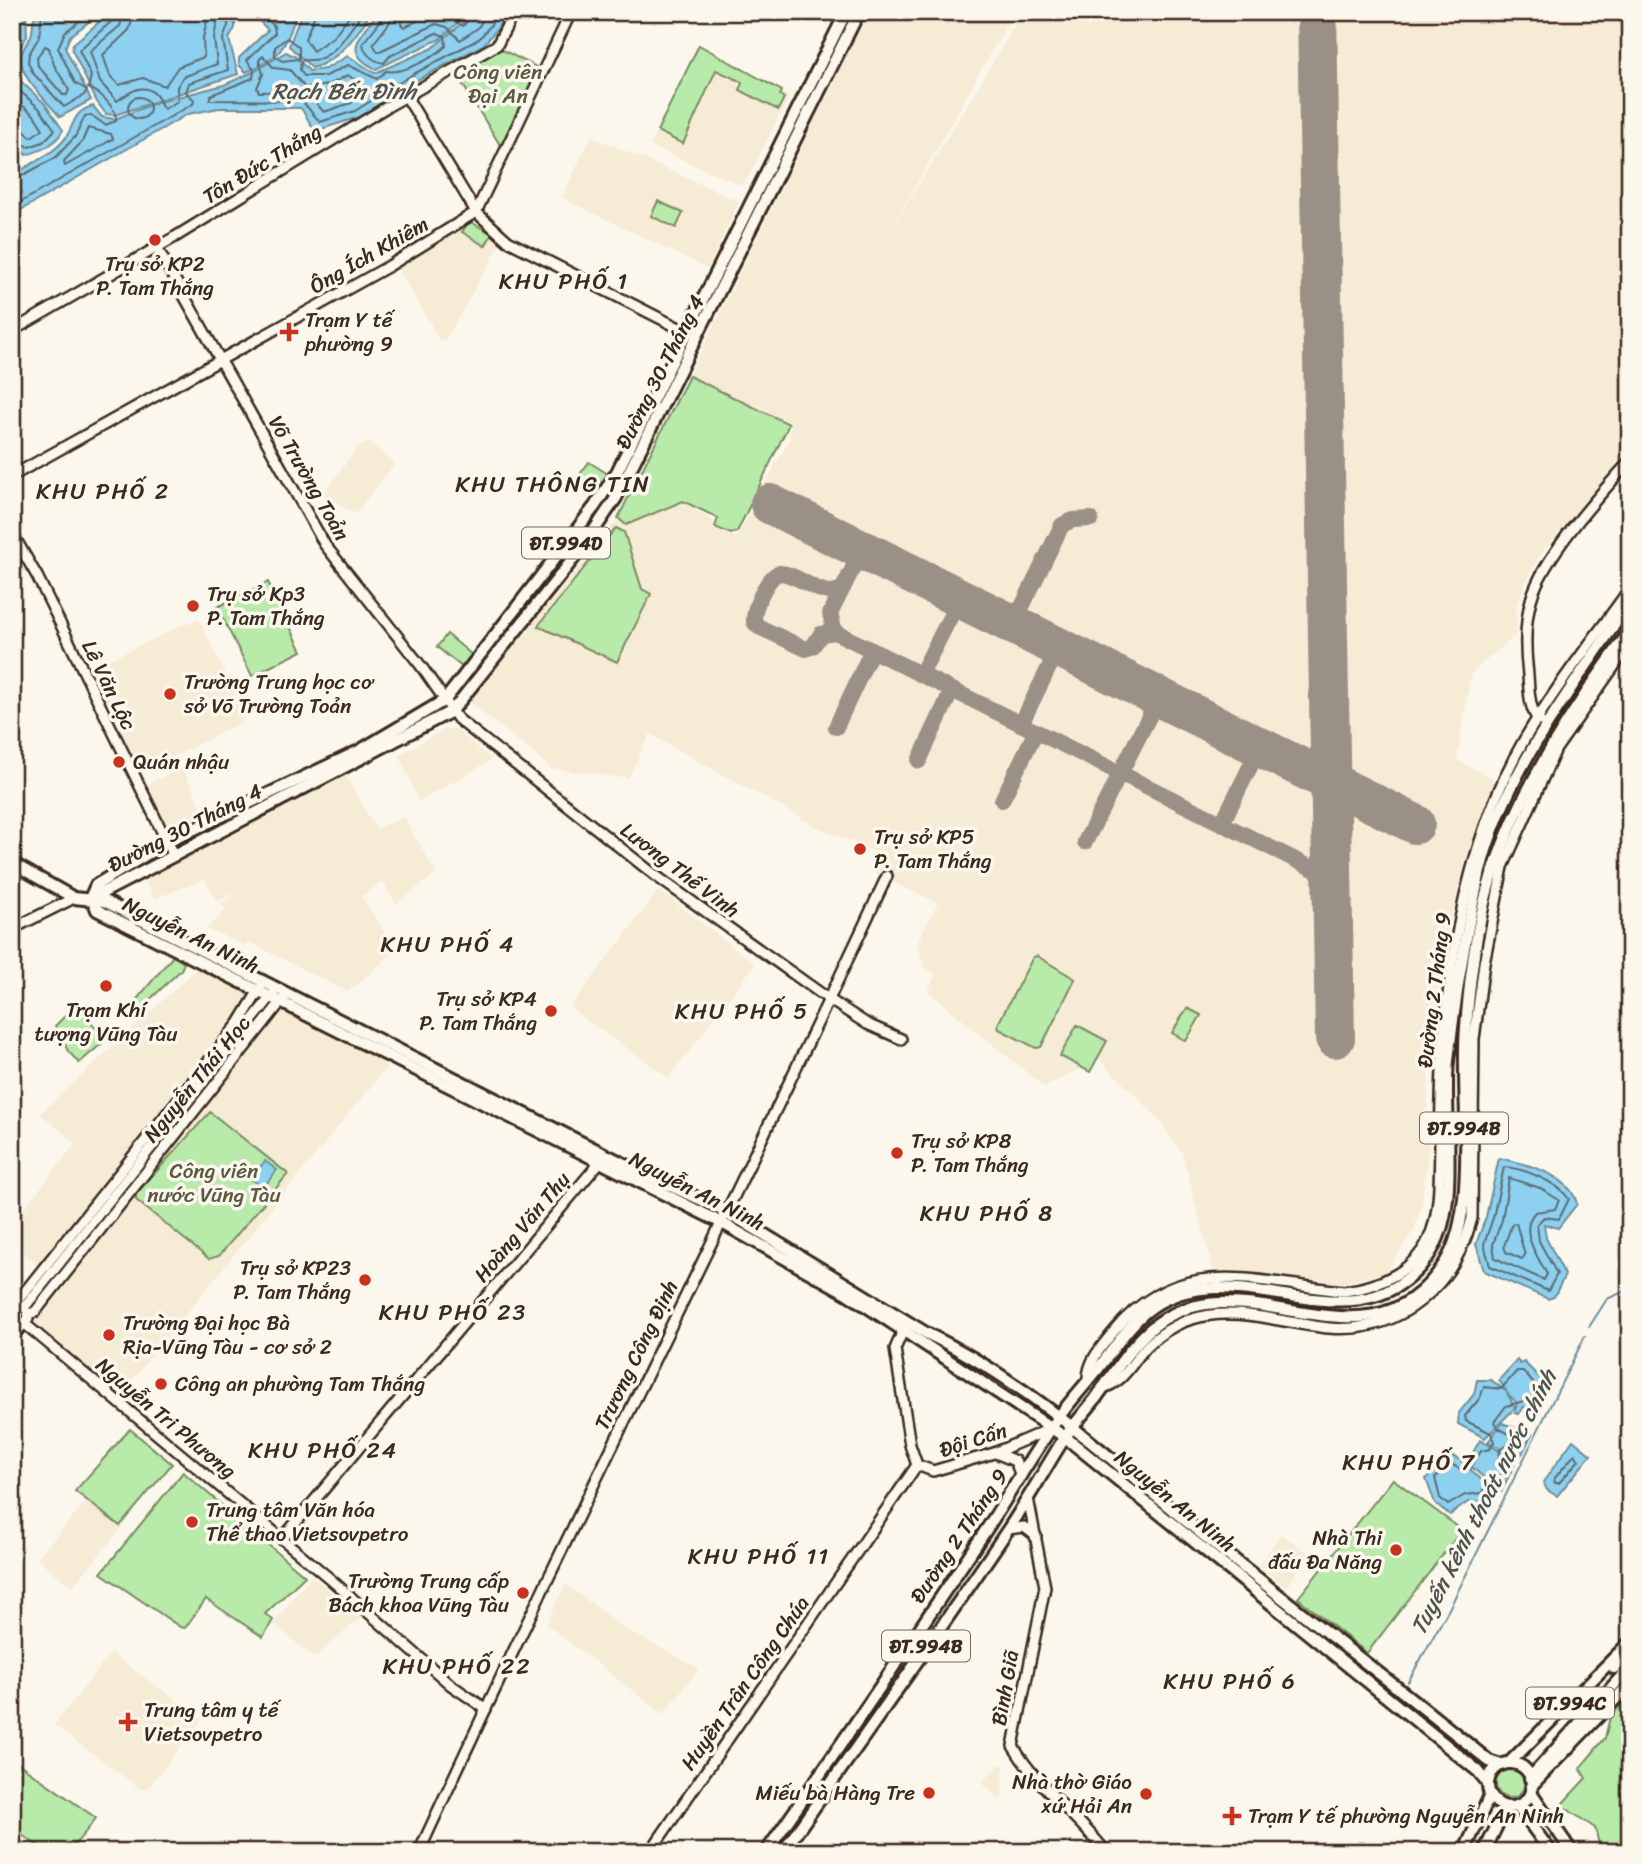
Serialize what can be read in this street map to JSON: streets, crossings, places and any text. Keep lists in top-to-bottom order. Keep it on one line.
{"streets":{"main road":["Đường 30 Tháng 4","ĐT.994D","Nguyễn An Ninh","Đường 2 Tháng 9","ĐT.994B","ĐT.994C"],"street":["Tôn Đức Thắng","Ông Ích Khiêm","Võ Trường Toản","Lê Văn Lộc","Lương Thế Vinh","Nguyễn Thái Học","Hoàng Văn Thụ","Trương Công Định","Nguyễn Tri Phương","Đội Cấn","Huyền Trân Công Chúa","Bình Giã"]},"crossings":[["Tôn Đức Thắng","Võ Trường Toản"],["Ông Ích Khiêm","Võ Trường Toản"],["Đường 30 Tháng 4","Võ Trường Toản"],["Đường 30 Tháng 4","Lê Văn Lộc"],["Đường 30 Tháng 4","Lương Thế Vinh"],["Đường 30 Tháng 4","Nguyễn An Ninh"],["Võ Trường Toản","Lương Thế Vinh"],["Lương Thế Vinh","Trương Công Định"],["Nguyễn An Ninh","Đường 2 Tháng 9"],["Nguyễn An Ninh","Nguyễn Thái Học"],["Nguyễn An Ninh","Hoàng Văn Thụ"],["Nguyễn An Ninh","Trương Công Định"],["Nguyễn An Ninh","Đội Cấn"],["Nguyễn An Ninh","ĐT.994C"],["Đường 2 Tháng 9","Đội Cấn"],["Đường 2 Tháng 9","Bình Giã"],["Nguyễn Thái Học","Nguyễn Tri Phương"],["Hoàng Văn Thụ","Nguyễn Tri Phương"],["Trương Công Định","Nguyễn Tri Phương"],["Đội Cấn","Huyền Trân Công Chúa"]],"districts":["KHU PHỐ 1","KHU THÔNG TIN","KHU PHỐ 2","KHU PHỐ 4","KHU PHỐ 5","KHU PHỐ 8","KHU PHỐ 23","KHU PHỐ 24","KHU PHỐ 7","KHU PHỐ 11","KHU PHỐ 22","KHU PHỐ 6"],"water":["Rạch Bến Đình","Tuyến kênh thoát nước chính"],"parks":["Công viên Đại An","Công viên nước Vũng Tàu"],"places":{"other":["Trụ sở KP2 P. Tam Thắng","Trụ sở Kp3 P. Tam Thắng","Trường Trung học cơ sở Võ Trường Toản","Quán nhậu","Trụ sở KP5 P. Tam Thắng","Trạm Khí tượng Vũng Tàu","Trụ sở KP4 P. Tam Thắng","Trụ sở KP8 P. Tam Thắng","Trụ sở KP23 P. Tam Thắng","Trường Đại học Bà Rịa-Vũng Tàu - cơ sở 2","Công an phường Tam Thắng","Trung tâm Văn hóa Thể thao Vietsovpetro","Nhà Thi đấu Đa Năng","Trường Trung cấp Bách khoa Vũng Tàu","Miếu bà Hàng Tre","Nhà thờ Giáo xứ Hải An"],"health":["Trạm Y tế phường 9","Trung tâm y tế Vietsovpetro","Trạm Y tế phường Nguyễn An Ninh"]}}
